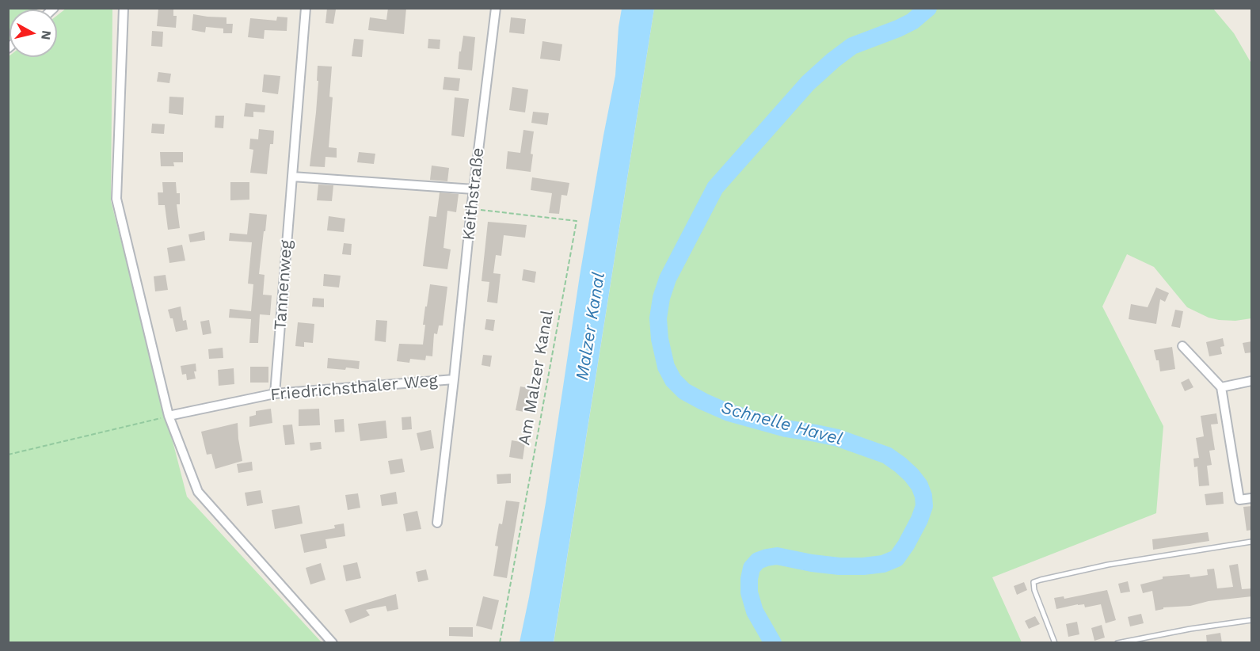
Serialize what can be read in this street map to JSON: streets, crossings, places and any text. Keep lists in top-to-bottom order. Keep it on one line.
{"streets":{"street":["Keithstraße","Tannenweg","Friedrichsthaler Weg"],"path":["Am Malzer Kanal"]},"crossings":[["Keithstraße","Am Malzer Kanal"],["Keithstraße","Friedrichsthaler Weg"],["Tannenweg","Friedrichsthaler Weg"]],"water":["Malzer Kanal","Schnelle Havel"],"north":"right"}
